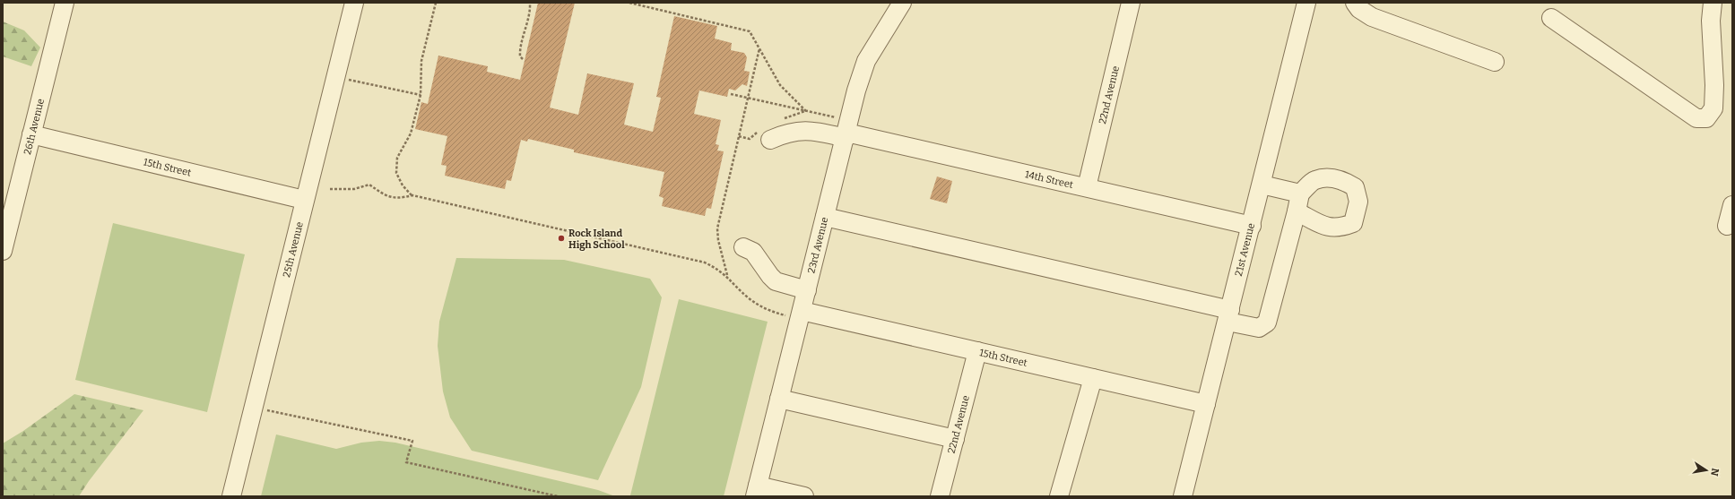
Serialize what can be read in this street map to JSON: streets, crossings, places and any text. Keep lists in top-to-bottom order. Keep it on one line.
{"streets":{"street":["22nd Avenue","26th Avenue","15th Street","14th Street","23rd Avenue","25th Avenue","21st Avenue"]},"crossings":[["22nd Avenue","15th Street"],["22nd Avenue","14th Street"],["26th Avenue","15th Street"],["15th Street","23rd Avenue"],["15th Street","25th Avenue"],["15th Street","21st Avenue"],["14th Street","23rd Avenue"],["14th Street","21st Avenue"]],"places":["Rock Island High School"],"north":"right"}
